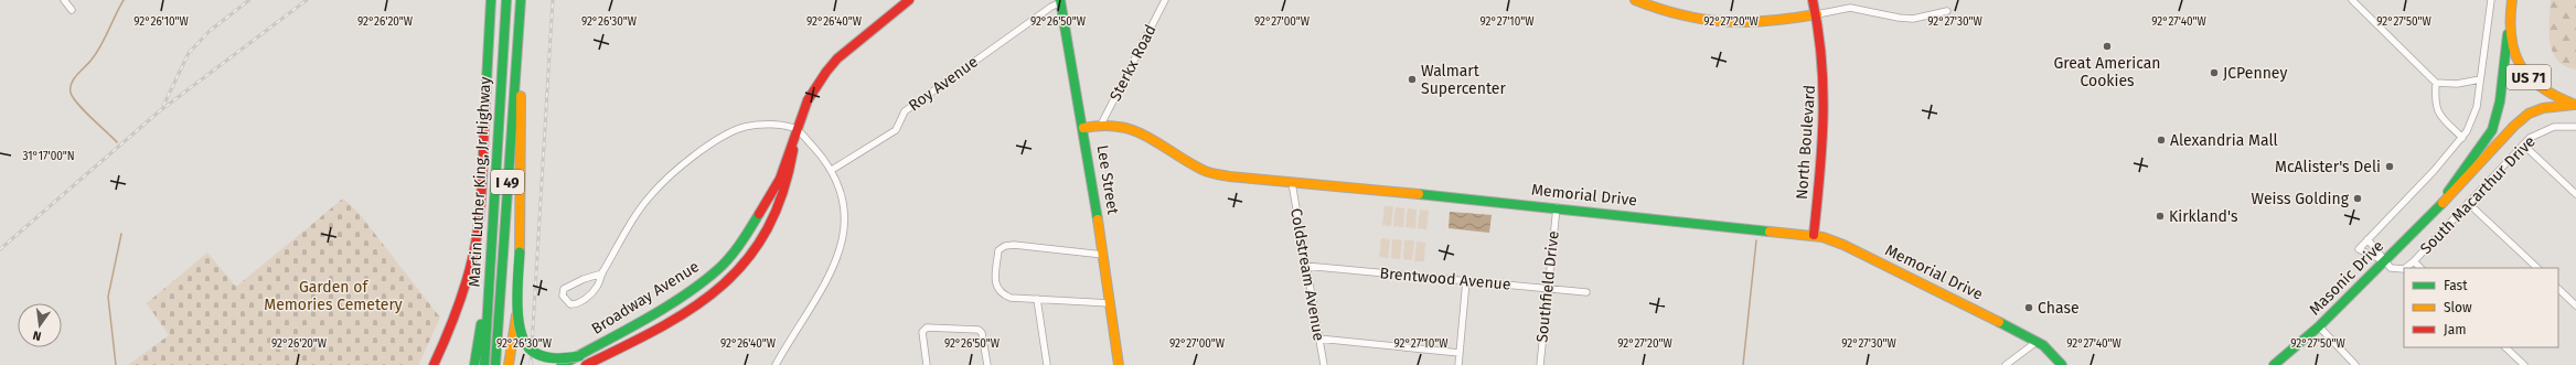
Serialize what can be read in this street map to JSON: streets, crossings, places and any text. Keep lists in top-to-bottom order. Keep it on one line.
{"streets":{"main road":["US 71","North Boulevard","Lee Street","Martin Luther King, Jr Highway","I 49","Memorial Drive","Masonic Drive","Broadway Avenue"],"street":["Sterkx Road","Roy Avenue","South Macarthur Drive","Coldstream Avenue","Brentwood Avenue","Southfield Drive"]},"crossings":[["Sterkx Road","Memorial Drive"],["US 71","Masonic Drive"],["Roy Avenue","Lee Street"],["North Boulevard","Memorial Drive"],["Lee Street","Memorial Drive"],["Memorial Drive","Coldstream Avenue"],["Memorial Drive","Southfield Drive"],["South Macarthur Drive","Masonic Drive"],["Coldstream Avenue","Brentwood Avenue"],["Brentwood Avenue","Southfield Drive"]],"parks":["Garden of Memories Cemetery"],"places":["Great American Cookies","JCPenney","Walmart Supercenter","Alexandria Mall","McAlister's Deli","Weiss Golding","Kirkland's","Chase"],"legend":["Fast","Slow","Jam"],"north":"bottom","coordinates":["92°27'00\"W","92°27'10\"W","92°27'20\"W","92°27'40\"W","92°27'50\"W","92°26'10\"W","92°26'20\"W","92°26'30\"W","92°26'40\"W","92°26'50\"W","92°27'30\"W","31°17'00\"N"]}
